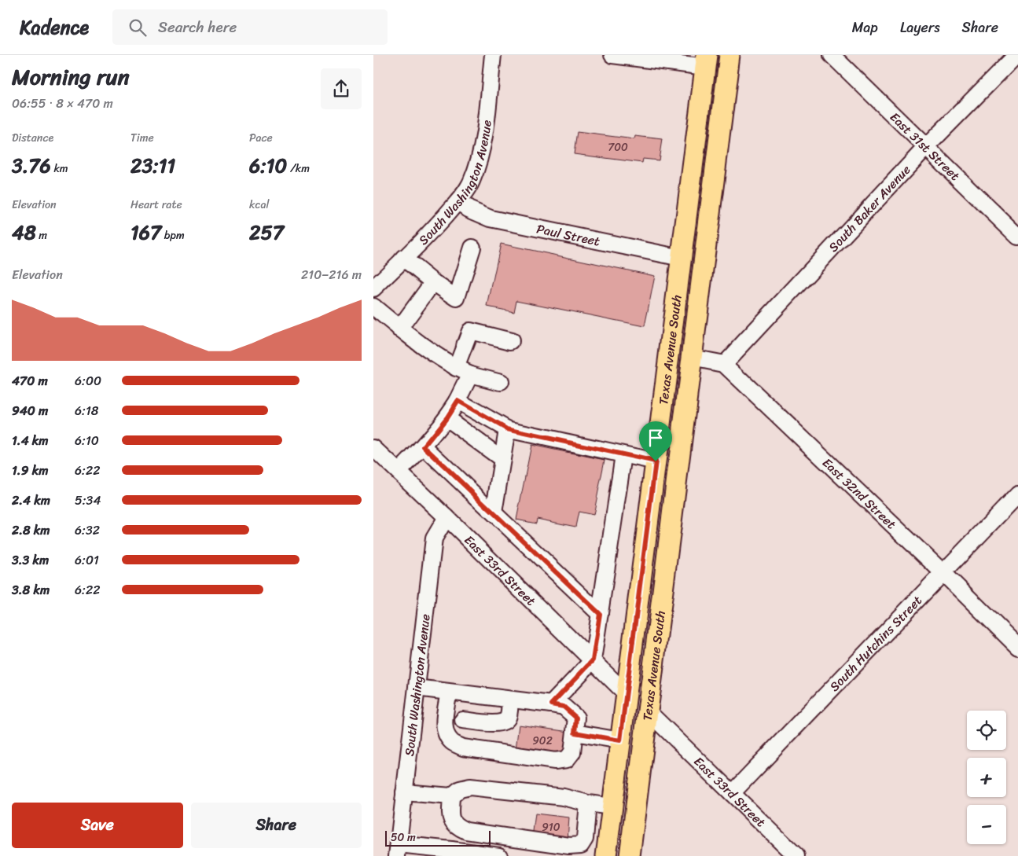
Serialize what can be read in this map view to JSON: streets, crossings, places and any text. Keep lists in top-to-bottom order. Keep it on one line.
{"streets":{"main road":["Texas Avenue South"],"street":["East 31st Street","South Washington Avenue","South Baker Avenue","Paul Street","East 32nd Street","East 33rd Street","South Hutchins Street"]},"crossings":[["East 31st Street","South Baker Avenue"],["South Washington Avenue","Paul Street"],["South Washington Avenue","East 33rd Street"],["South Baker Avenue","East 32nd Street"],["Paul Street","Texas Avenue South"],["Texas Avenue South","East 33rd Street"],["East 32nd Street","South Hutchins Street"],["East 33rd Street","South Hutchins Street"]],"house_numbers":["700","902","910"],"scale_bar":"50 m","page":{"header":"Kadence","search":"Search here","nav":["Map","Layers","Share"],"heading":["Morning run","06:55 · 8 × 470 m"],"stats":[["Distance","3.76 km"],["Time","23:11"],["Pace","6:10 /km"],["Elevation","48 m"],["Heart rate","167 bpm"],["kcal","257"]],"chart":["Elevation","210–216 m"],"list":[{"name":"470 m","note":"6:00"},{"name":"940 m","note":"6:18"},{"name":"1.4 km","note":"6:10"},{"name":"1.9 km","note":"6:22"},{"name":"2.4 km","note":"5:34"},{"name":"2.8 km","note":"6:32"},{"name":"3.3 km","note":"6:01"},{"name":"3.8 km","note":"6:22"}],"map_buttons":["+","−"],"buttons":["Save","Share"],"scale":"50 m"}}
